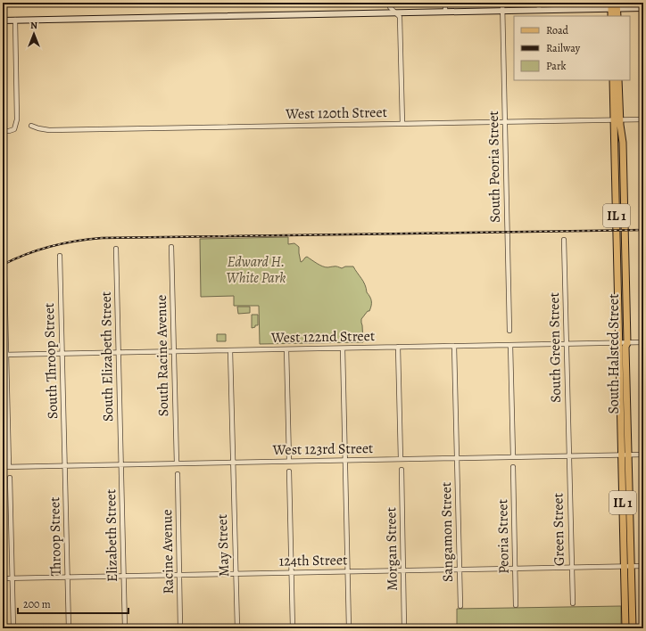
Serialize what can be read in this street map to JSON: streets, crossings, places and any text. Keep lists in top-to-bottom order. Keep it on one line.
{"streets":{"main road":["IL 1","South Halsted Street"],"street":["West 120th Street","South Peoria Street","West 122nd Street","South Green Street","South Racine Avenue","South Elizabeth Street","South Throop Street","West 123rd Street","Green Street","Sangamon Street","Elizabeth Street","Throop Street","Peoria Street","May Street","Morgan Street","Racine Avenue","124th Street"]},"crossings":[["West 120th Street","South Peoria Street"],["West 120th Street","South Halsted Street"],["West 122nd Street","South Green Street"],["West 122nd Street","South Halsted Street"],["West 122nd Street","South Racine Avenue"],["West 122nd Street","South Elizabeth Street"],["West 122nd Street","South Throop Street"],["West 122nd Street","Sangamon Street"],["West 122nd Street","May Street"],["South Green Street","West 123rd Street"],["South Green Street","Green Street"],["South Halsted Street","West 123rd Street"],["South Halsted Street","124th Street"],["South Racine Avenue","West 123rd Street"],["South Elizabeth Street","West 123rd Street"],["South Elizabeth Street","Elizabeth Street"],["South Throop Street","West 123rd Street"],["South Throop Street","Throop Street"],["West 123rd Street","Green Street"],["West 123rd Street","Sangamon Street"],["West 123rd Street","Elizabeth Street"],["West 123rd Street","Throop Street"],["West 123rd Street","May Street"],["Green Street","124th Street"],["Sangamon Street","124th Street"],["Elizabeth Street","124th Street"],["Throop Street","124th Street"],["Peoria Street","124th Street"],["May Street","124th Street"],["Morgan Street","124th Street"],["Racine Avenue","124th Street"]],"parks":["Edward H. White Park"],"legend":["Road","Railway","Park"],"scale_bar":"200 m","north":"top"}
